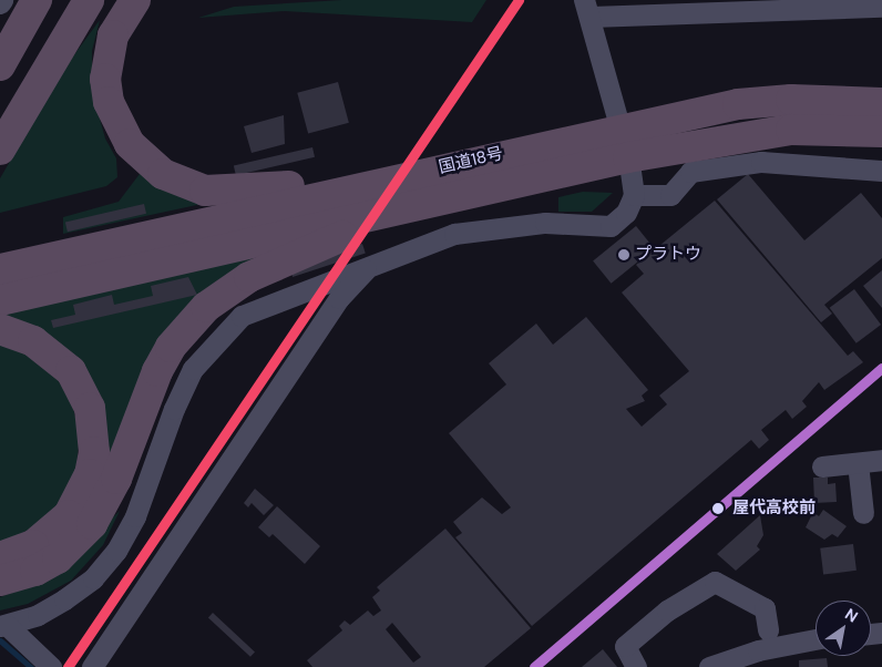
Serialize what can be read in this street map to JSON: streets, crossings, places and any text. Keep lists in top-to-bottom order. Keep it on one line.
{"streets":{"highway":["国道18号"]},"places":["プラトウ","屋代高校前"],"north":"top right"}
